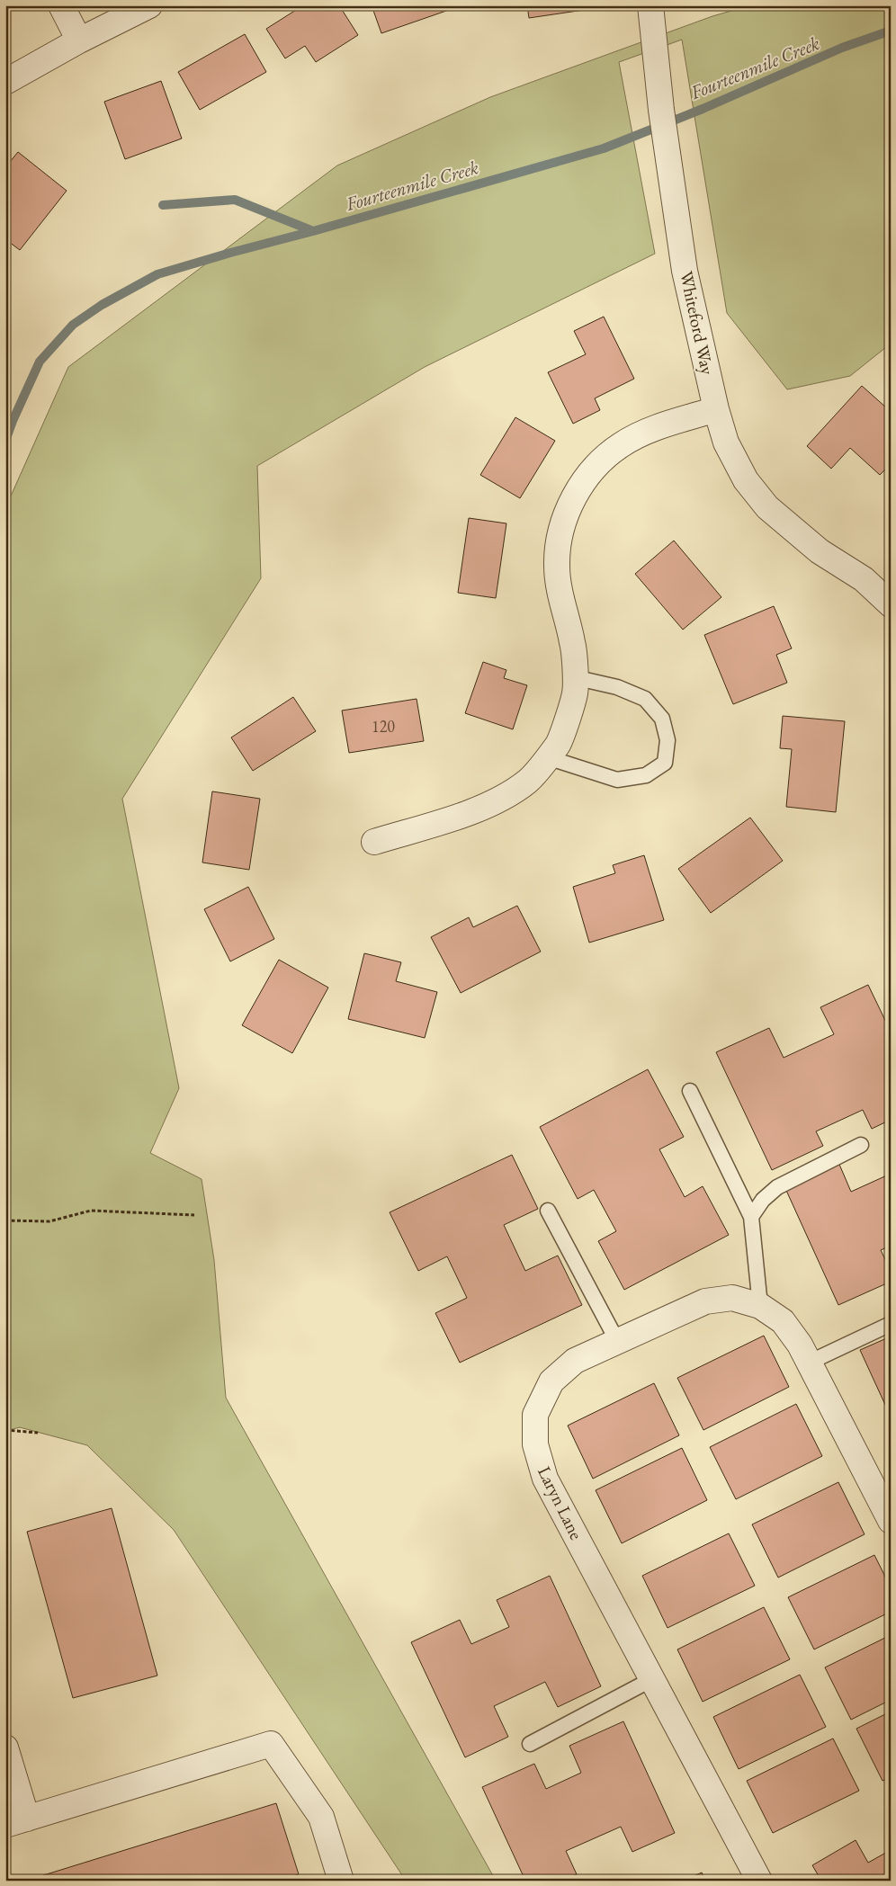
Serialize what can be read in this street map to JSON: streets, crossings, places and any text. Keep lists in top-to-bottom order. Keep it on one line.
{"streets":{"street":["Whiteford Way","Laryn Lane"]},"water":["Fourteenmile Creek"],"house_numbers":["120"]}
